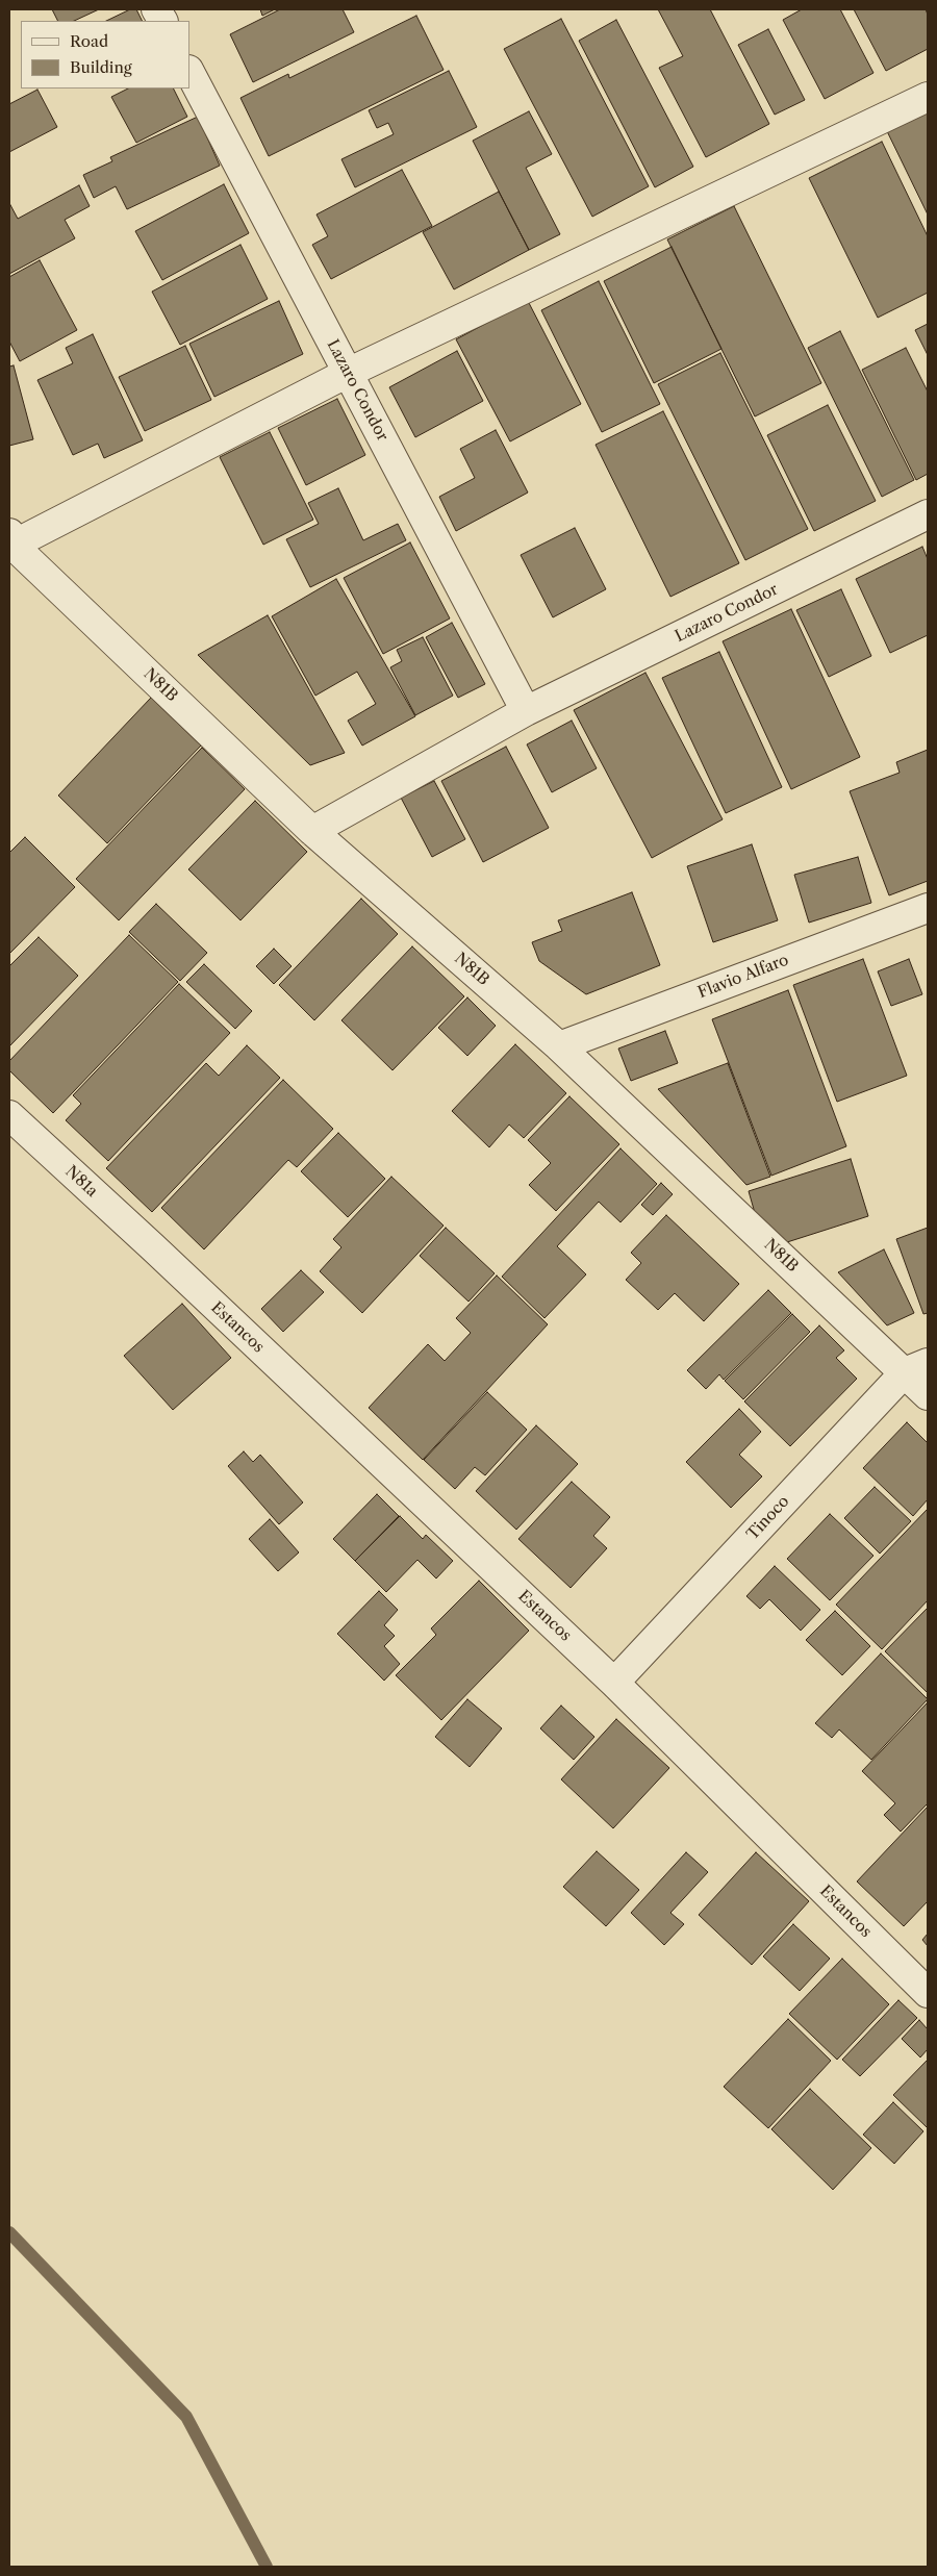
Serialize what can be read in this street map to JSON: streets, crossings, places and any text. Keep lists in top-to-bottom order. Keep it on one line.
{"streets":{"street":["Lazaro Condor","N81B","Flavio Alfaro","N81a","Estancos","Tinoco"]},"crossings":[["Lazaro Condor","N81B"],["N81B","Flavio Alfaro"],["N81B","Tinoco"],["N81a","Estancos"],["Estancos","Tinoco"]],"legend":["Road","Building"]}
